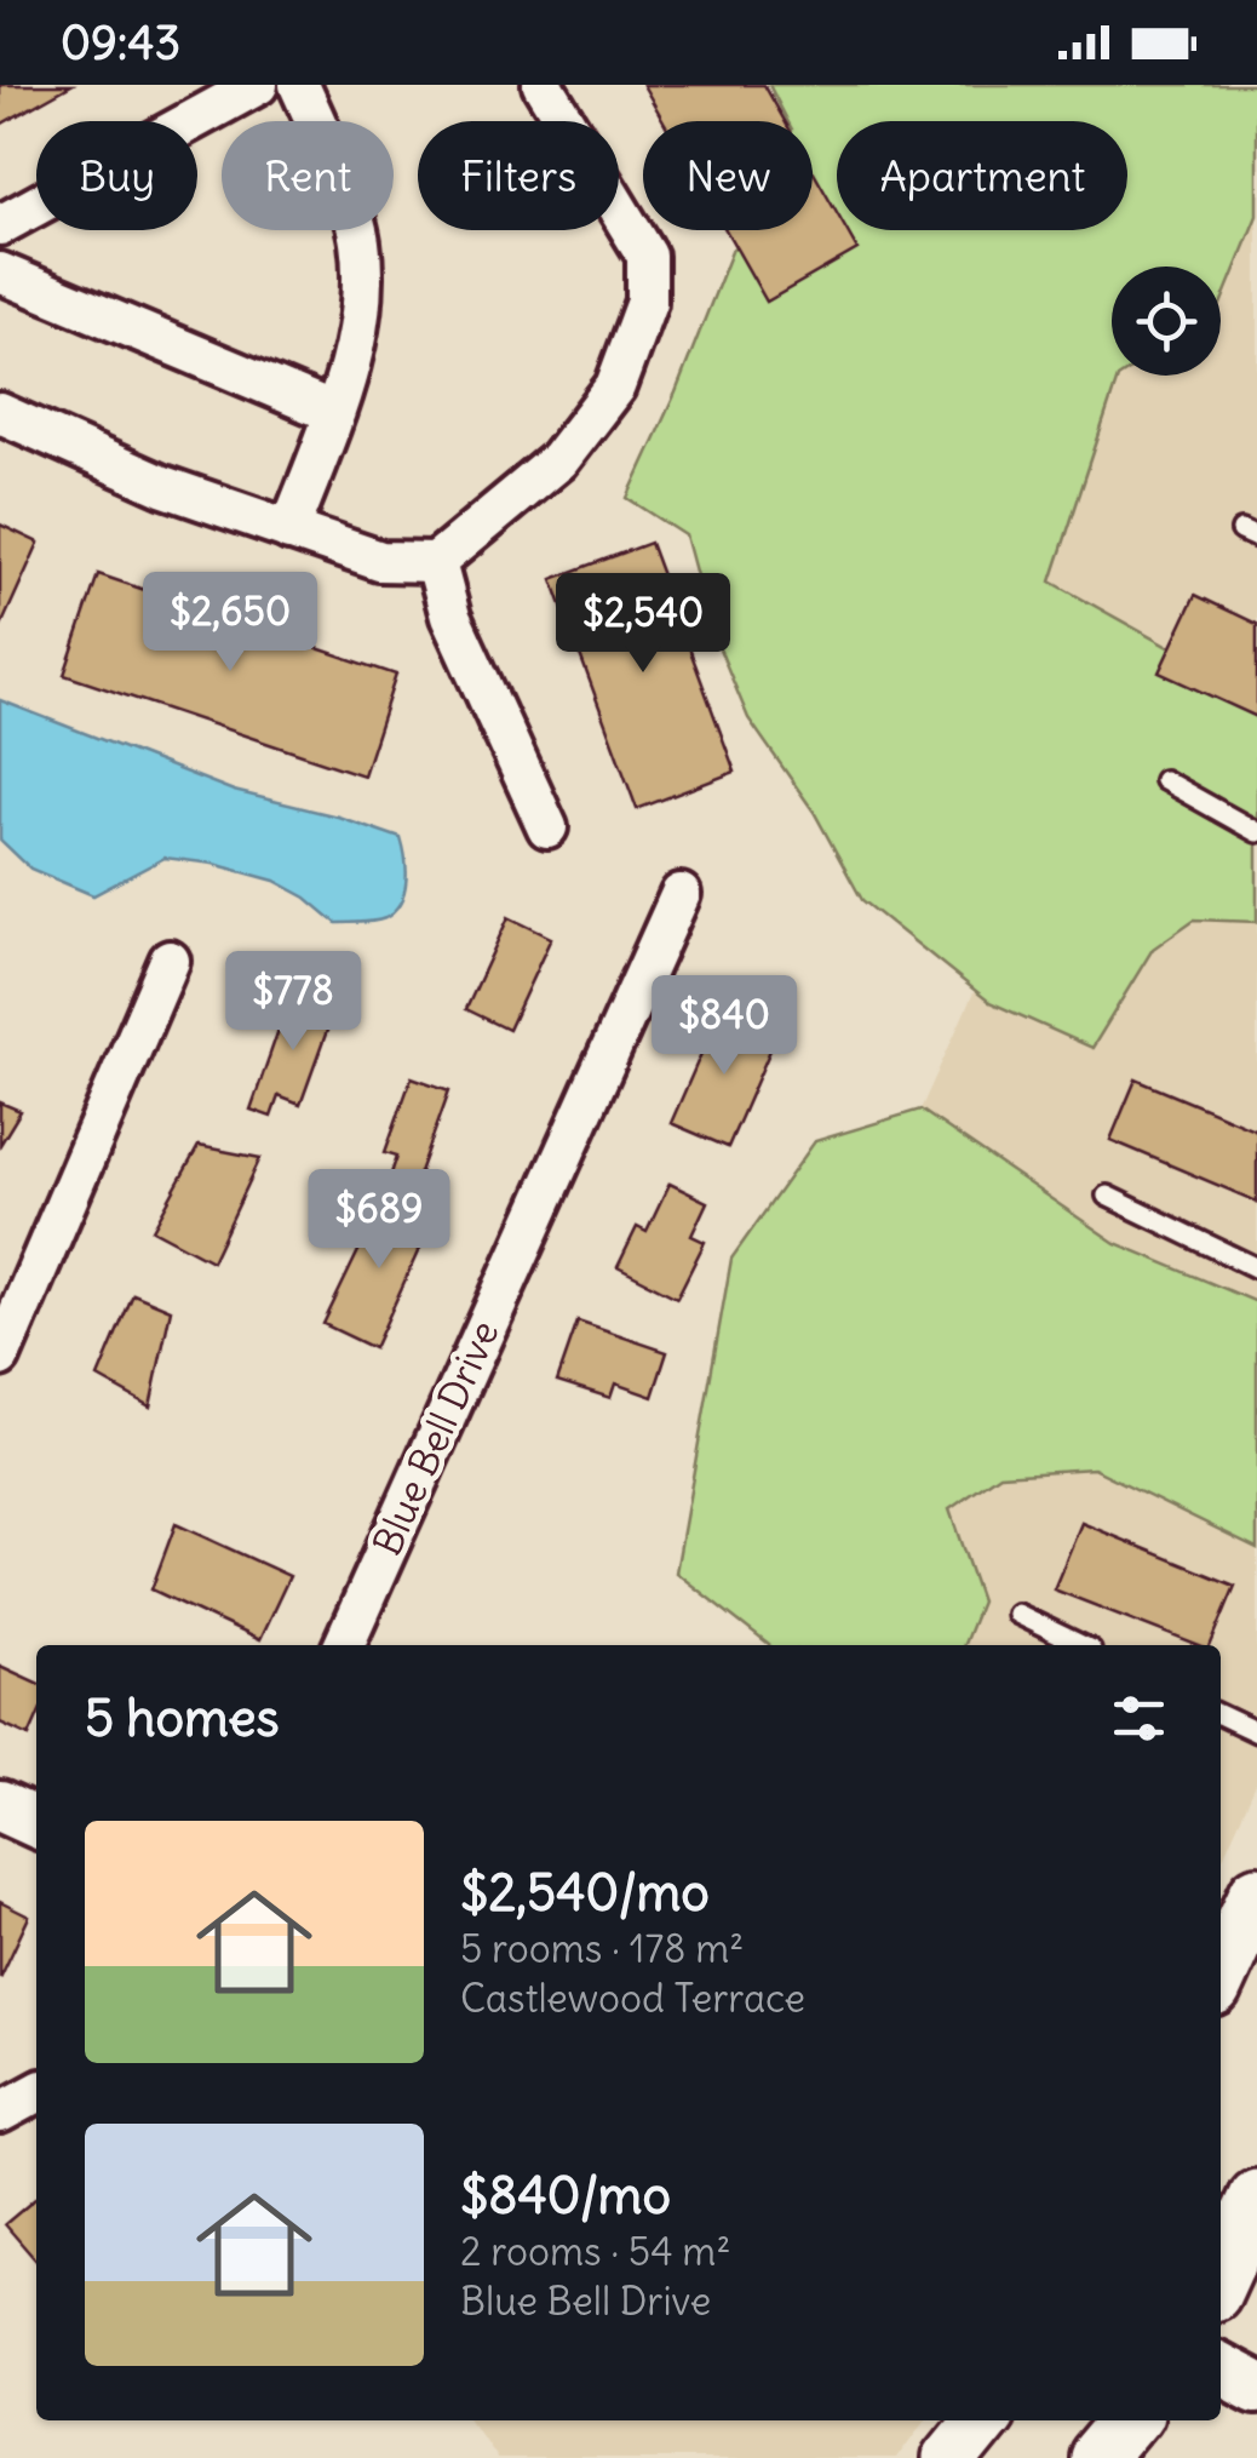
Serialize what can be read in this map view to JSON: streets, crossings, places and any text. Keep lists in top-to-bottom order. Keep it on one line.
{"streets":{"street":["Blue Bell Drive"]},"page":{"status":"09:43","chip":["Buy","Rent","Filters","New","Apartment"],"price":["$2,650","$2,540","$778","$840","$689"],"heading":"5 homes","list":[{"name":"$2,540/mo","note":"5 rooms · 178 m² · Castlewood Terrace"},{"name":"$840/mo","note":"2 rooms · 54 m² · Blue Bell Drive"}]}}
